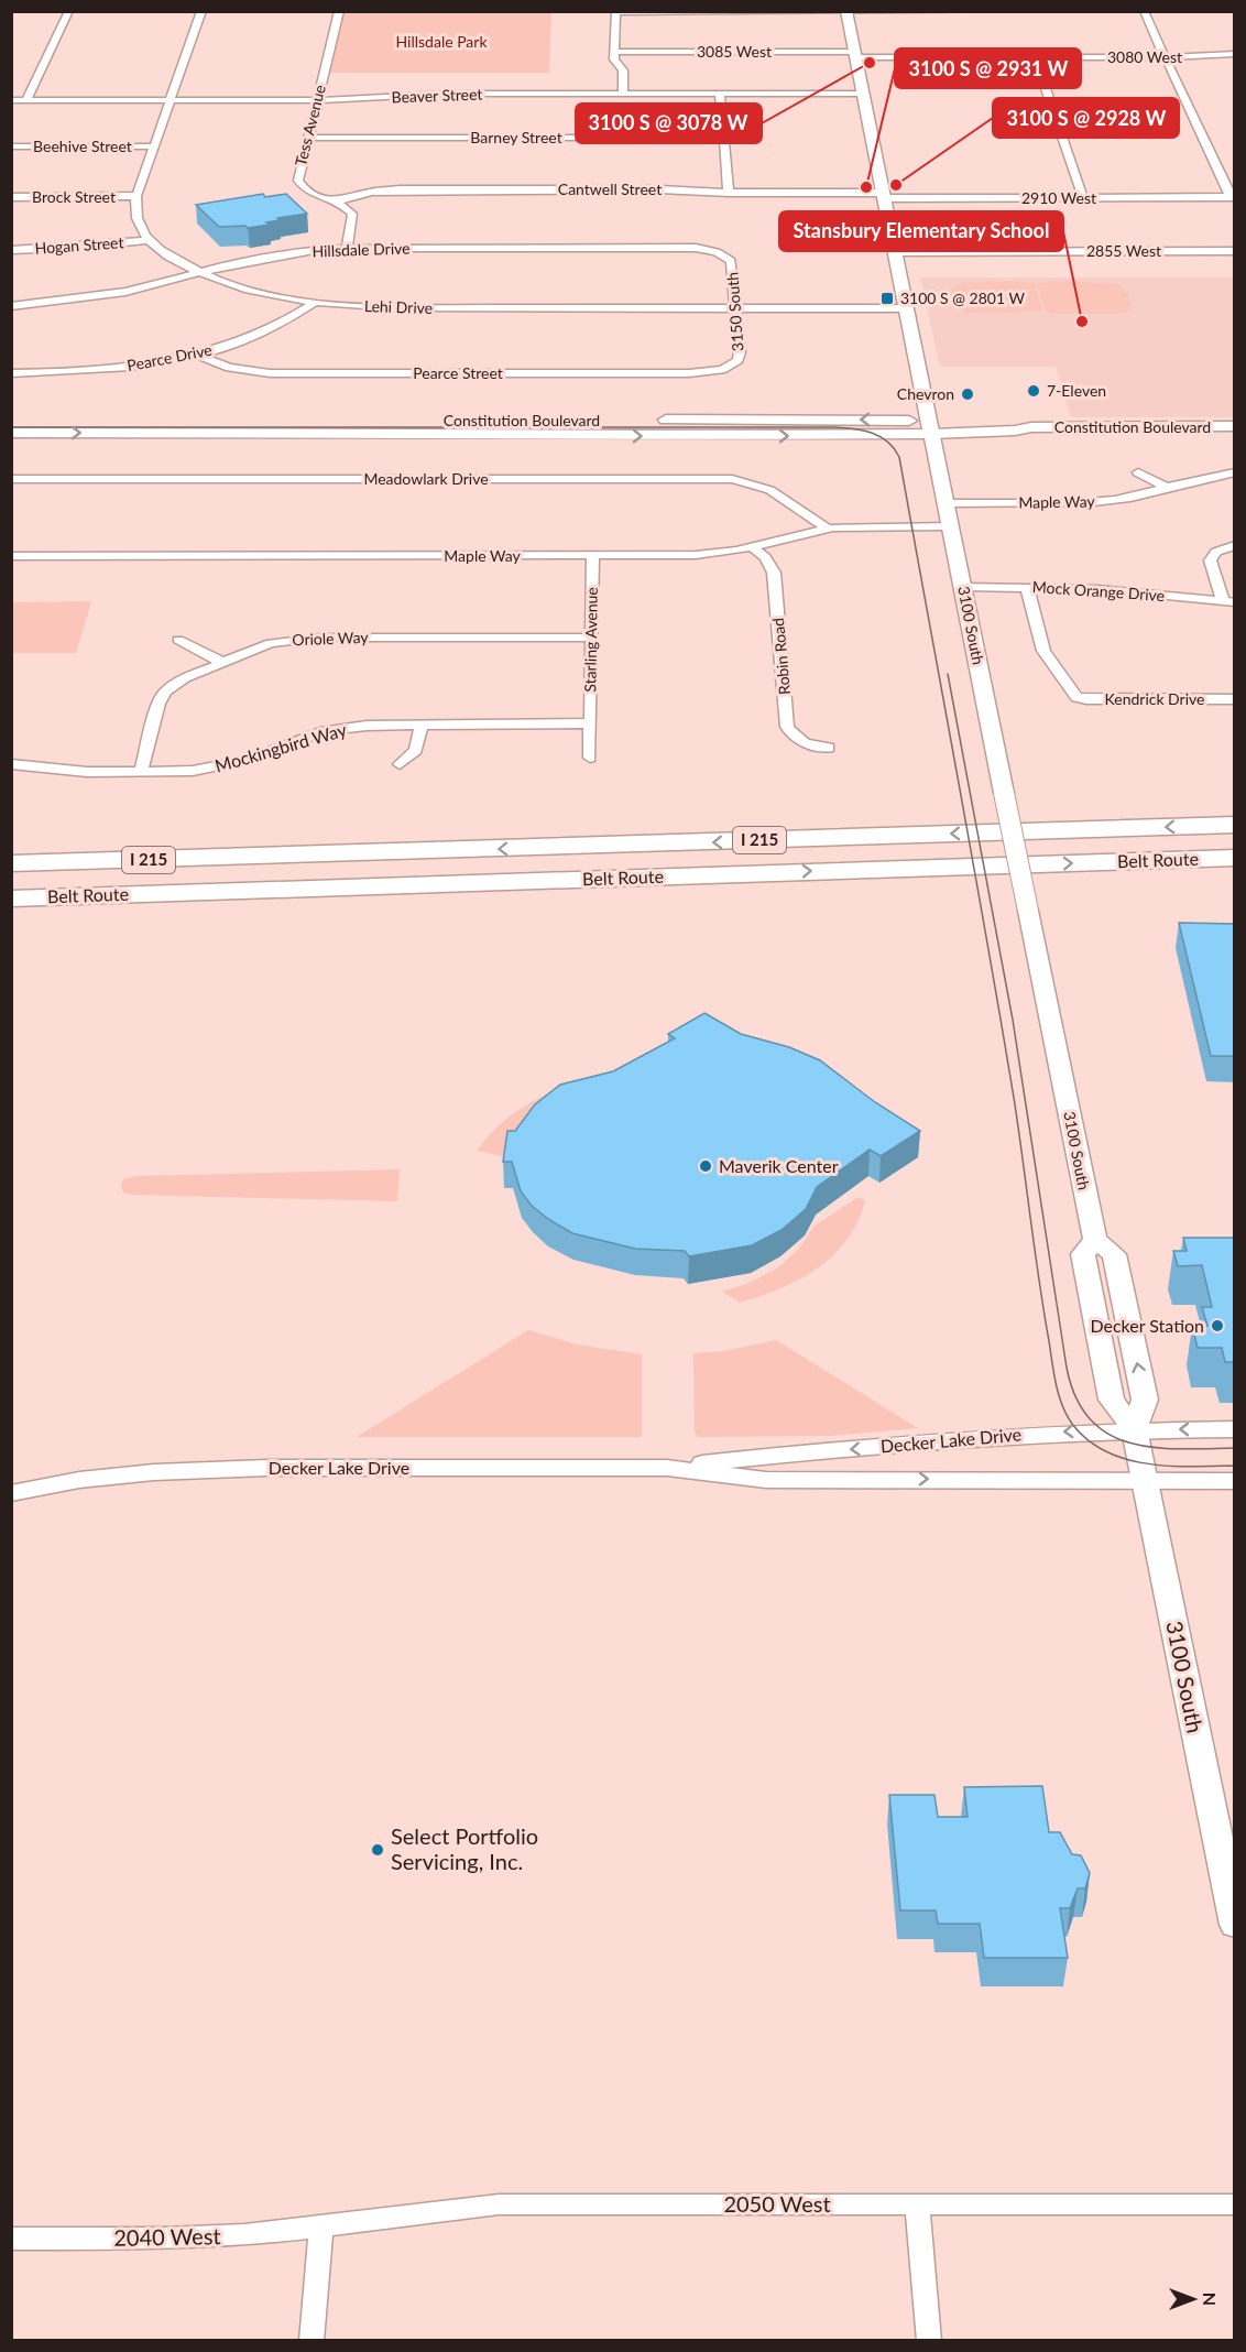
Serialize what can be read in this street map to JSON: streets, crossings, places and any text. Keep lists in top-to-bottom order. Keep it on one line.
{"streets":{"highway":["I 215","Belt Route"],"main road":["Constitution Boulevard","3100 South"],"street":["3085 West","3080 West","Beaver Street","Tess Avenue","Barney Street","Beehive Street","Cantwell Street","Brock Street","2910 West","Hogan Street","Hillsdale Drive","2855 West","Lehi Drive","3150 South","Pearce Drive","Pearce Street","Meadowlark Drive","Maple Way","Mock Orange Drive","Oriole Way","Starling Avenue","Robin Road","Kendrick Drive","Mockingbird Way","Decker Lake Drive","2050 West","2040 West"]},"crossings":[["3085 West","3080 West"],["3085 West","3100 South"],["3080 West","3100 South"],["Beaver Street","Tess Avenue"],["Beaver Street","3100 South"],["Tess Avenue","Barney Street"],["Tess Avenue","Cantwell Street"],["Cantwell Street","2910 West"],["Cantwell Street","3100 South"],["2910 West","3100 South"],["Hogan Street","Lehi Drive"],["Hillsdale Drive","Lehi Drive"],["Hillsdale Drive","3150 South"],["2855 West","3100 South"],["Lehi Drive","3150 South"],["Lehi Drive","Pearce Drive"],["Lehi Drive","3100 South"],["3150 South","Pearce Street"],["Pearce Drive","Pearce Street"],["Constitution Boulevard","3100 South"],["Meadowlark Drive","Maple Way"],["Maple Way","3100 South"],["Maple Way","Starling Avenue"],["Maple Way","Robin Road"],["Mock Orange Drive","3100 South"],["Mock Orange Drive","Kendrick Drive"],["3100 South","Decker Lake Drive"],["Oriole Way","Starling Avenue"],["Oriole Way","Mockingbird Way"],["Starling Avenue","Mockingbird Way"],["2050 West","2040 West"]],"parks":["Hillsdale Park"],"places":{"other":["3100 S @ 3078 W","3100 S @ 2928 W","3100 S @ 2931 W","Stansbury Elementary School","7-Eleven","Chevron","Maverik Center","Decker Station","Select Portfolio Servicing, Inc."],"transit":["3100 S @ 2801 W"]},"north":"right"}
